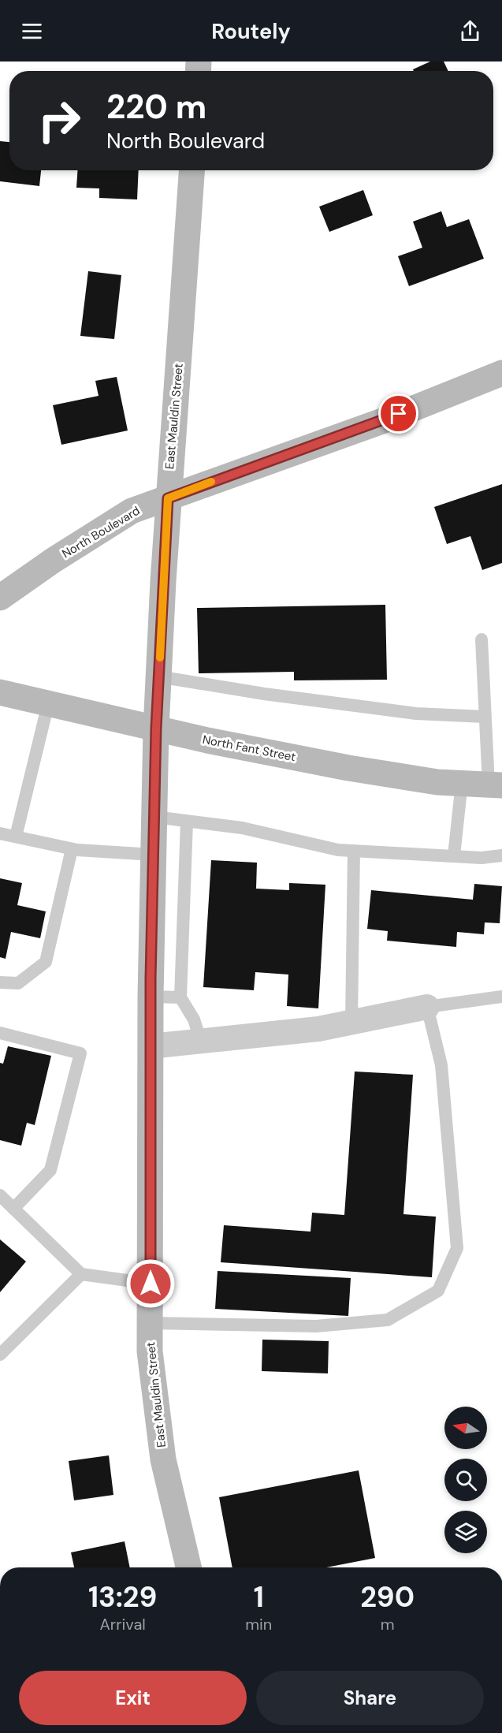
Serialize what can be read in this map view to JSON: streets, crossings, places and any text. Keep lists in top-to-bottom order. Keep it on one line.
{"streets":{"street":["East Mauldin Street","North Boulevard","North Fant Street"]},"crossings":[["East Mauldin Street","North Boulevard"],["East Mauldin Street","North Fant Street"]],"north":"left","page":{"header":"Routely","turn":["220 m","North Boulevard"],"eta":["13:29","Arrival","1","min","290","m"],"buttons":["Exit","Share"]}}
